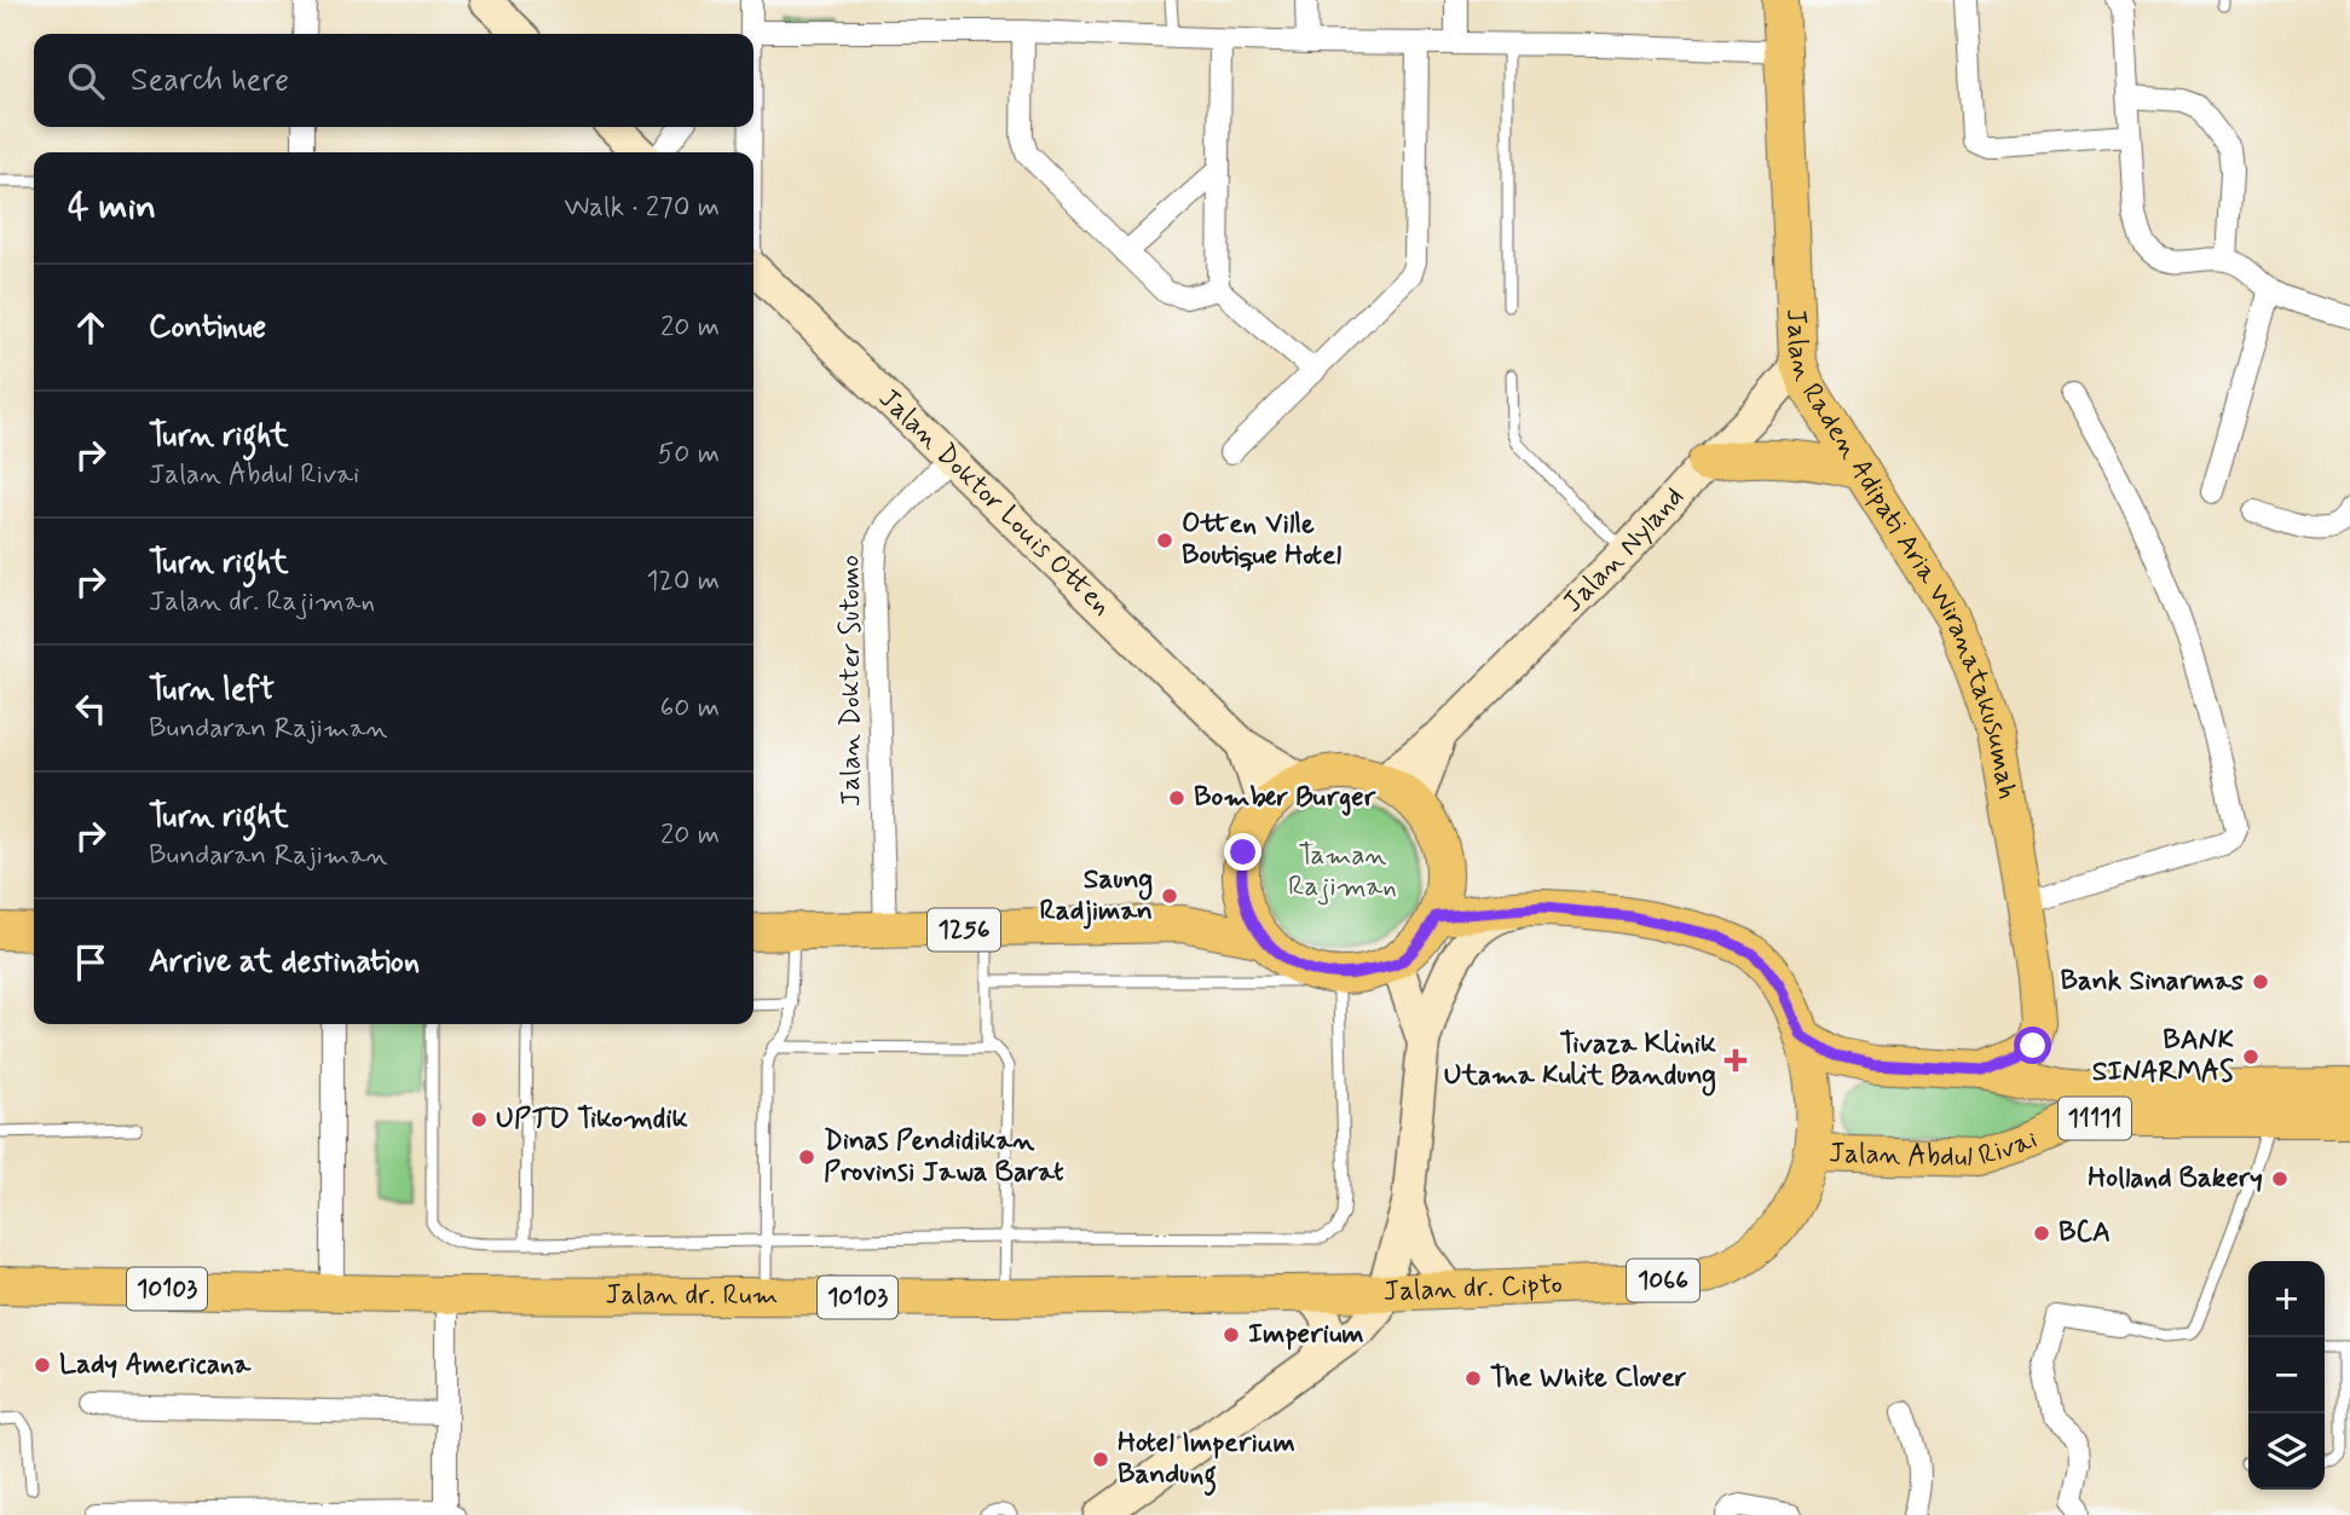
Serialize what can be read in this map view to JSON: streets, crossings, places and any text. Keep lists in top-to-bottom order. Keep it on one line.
{"streets":{"main road":["Jalan Doktor Louis Otten","Jalan Nyland","Jalan Raden Adipati Aria Wiranatakusumah","1256","11111","Jalan Abdul Rivai","1066","10103","Jalan dr. Cipto","Jalan dr. Rum"],"street":["Jalan Dokter Sutomo"]},"crossings":[["Jalan Doktor Louis Otten","Jalan Nyland"],["Jalan Doktor Louis Otten","Jalan Dokter Sutomo"],["Jalan Doktor Louis Otten","1256"],["Jalan Doktor Louis Otten","Jalan dr. Cipto"],["Jalan Nyland","Jalan Raden Adipati Aria Wiranatakusumah"],["Jalan Nyland","1256"],["Jalan Nyland","Jalan dr. Cipto"],["Jalan Raden Adipati Aria Wiranatakusumah","Jalan Abdul Rivai"],["Jalan Dokter Sutomo","1256"],["1256","Jalan dr. Cipto"],["Jalan Abdul Rivai","Jalan dr. Cipto"],["Jalan dr. Cipto","Jalan dr. Rum"]],"parks":["Taman Rajiman"],"places":{"other":["Otten Ville Boutique Hotel","Bomber Burger","Saung Radjiman","Bank Sinarmas","BANK SINARMAS","UPTD Tikomdik","Dinas Pendidikan Provinsi Jawa Barat","Holland Bakery","BCA","Imperium","Lady Americana","The White Clover","Hotel Imperium Bandung"],"health":["Tivaza Klinik Utama Kulit Bandung"]},"page":{"search":"Search here","heading":["4 min","Walk · 270 m"],"list":[["Continue","20 m"],["Turn right","Jalan Abdul Rivai","50 m"],["Turn right","Jalan dr. Rajiman","120 m"],["Turn left","Bundaran Rajiman","60 m"],["Turn right","Bundaran Rajiman","20 m"],"Arrive at destination"],"map_buttons":["+","−"]}}
